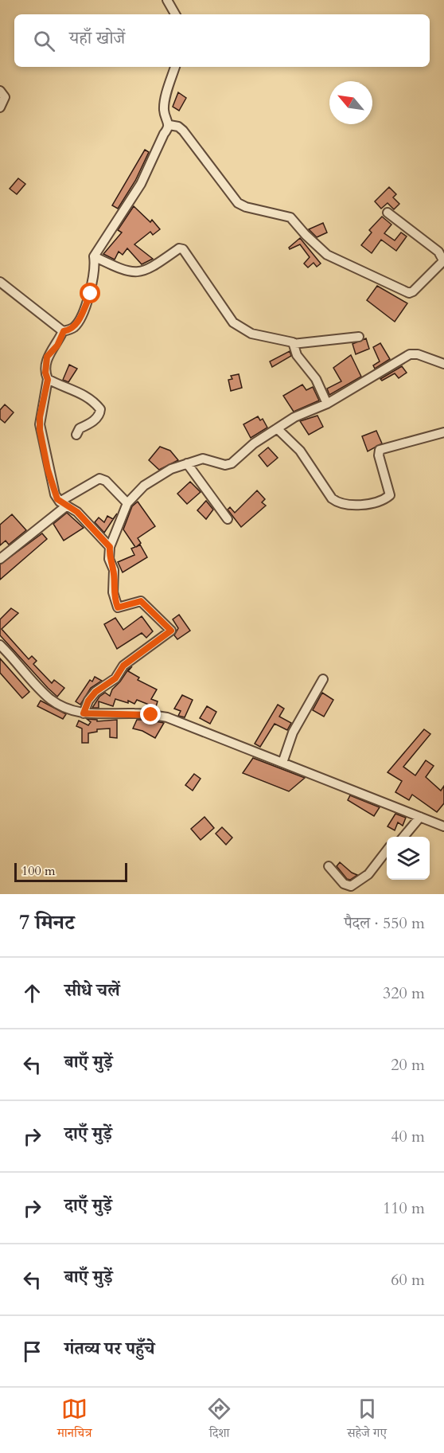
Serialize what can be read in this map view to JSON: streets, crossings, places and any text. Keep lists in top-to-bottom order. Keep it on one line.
{"scale_bar":"100 m","north":"top left","page":{"search":"यहाँ खोजें","scale":"100 m","heading":["7 मिनट","पैदल · 550 m"],"list":[["सीधे चलें","320 m"],["बाएँ मुड़ें","20 m"],["दाएँ मुड़ें","40 m"],["दाएँ मुड़ें","110 m"],["बाएँ मुड़ें","60 m"],"गंतव्य पर पहुँचे"],"nav":["मानचित्र","दिशा","सहेजे गए"]}}
